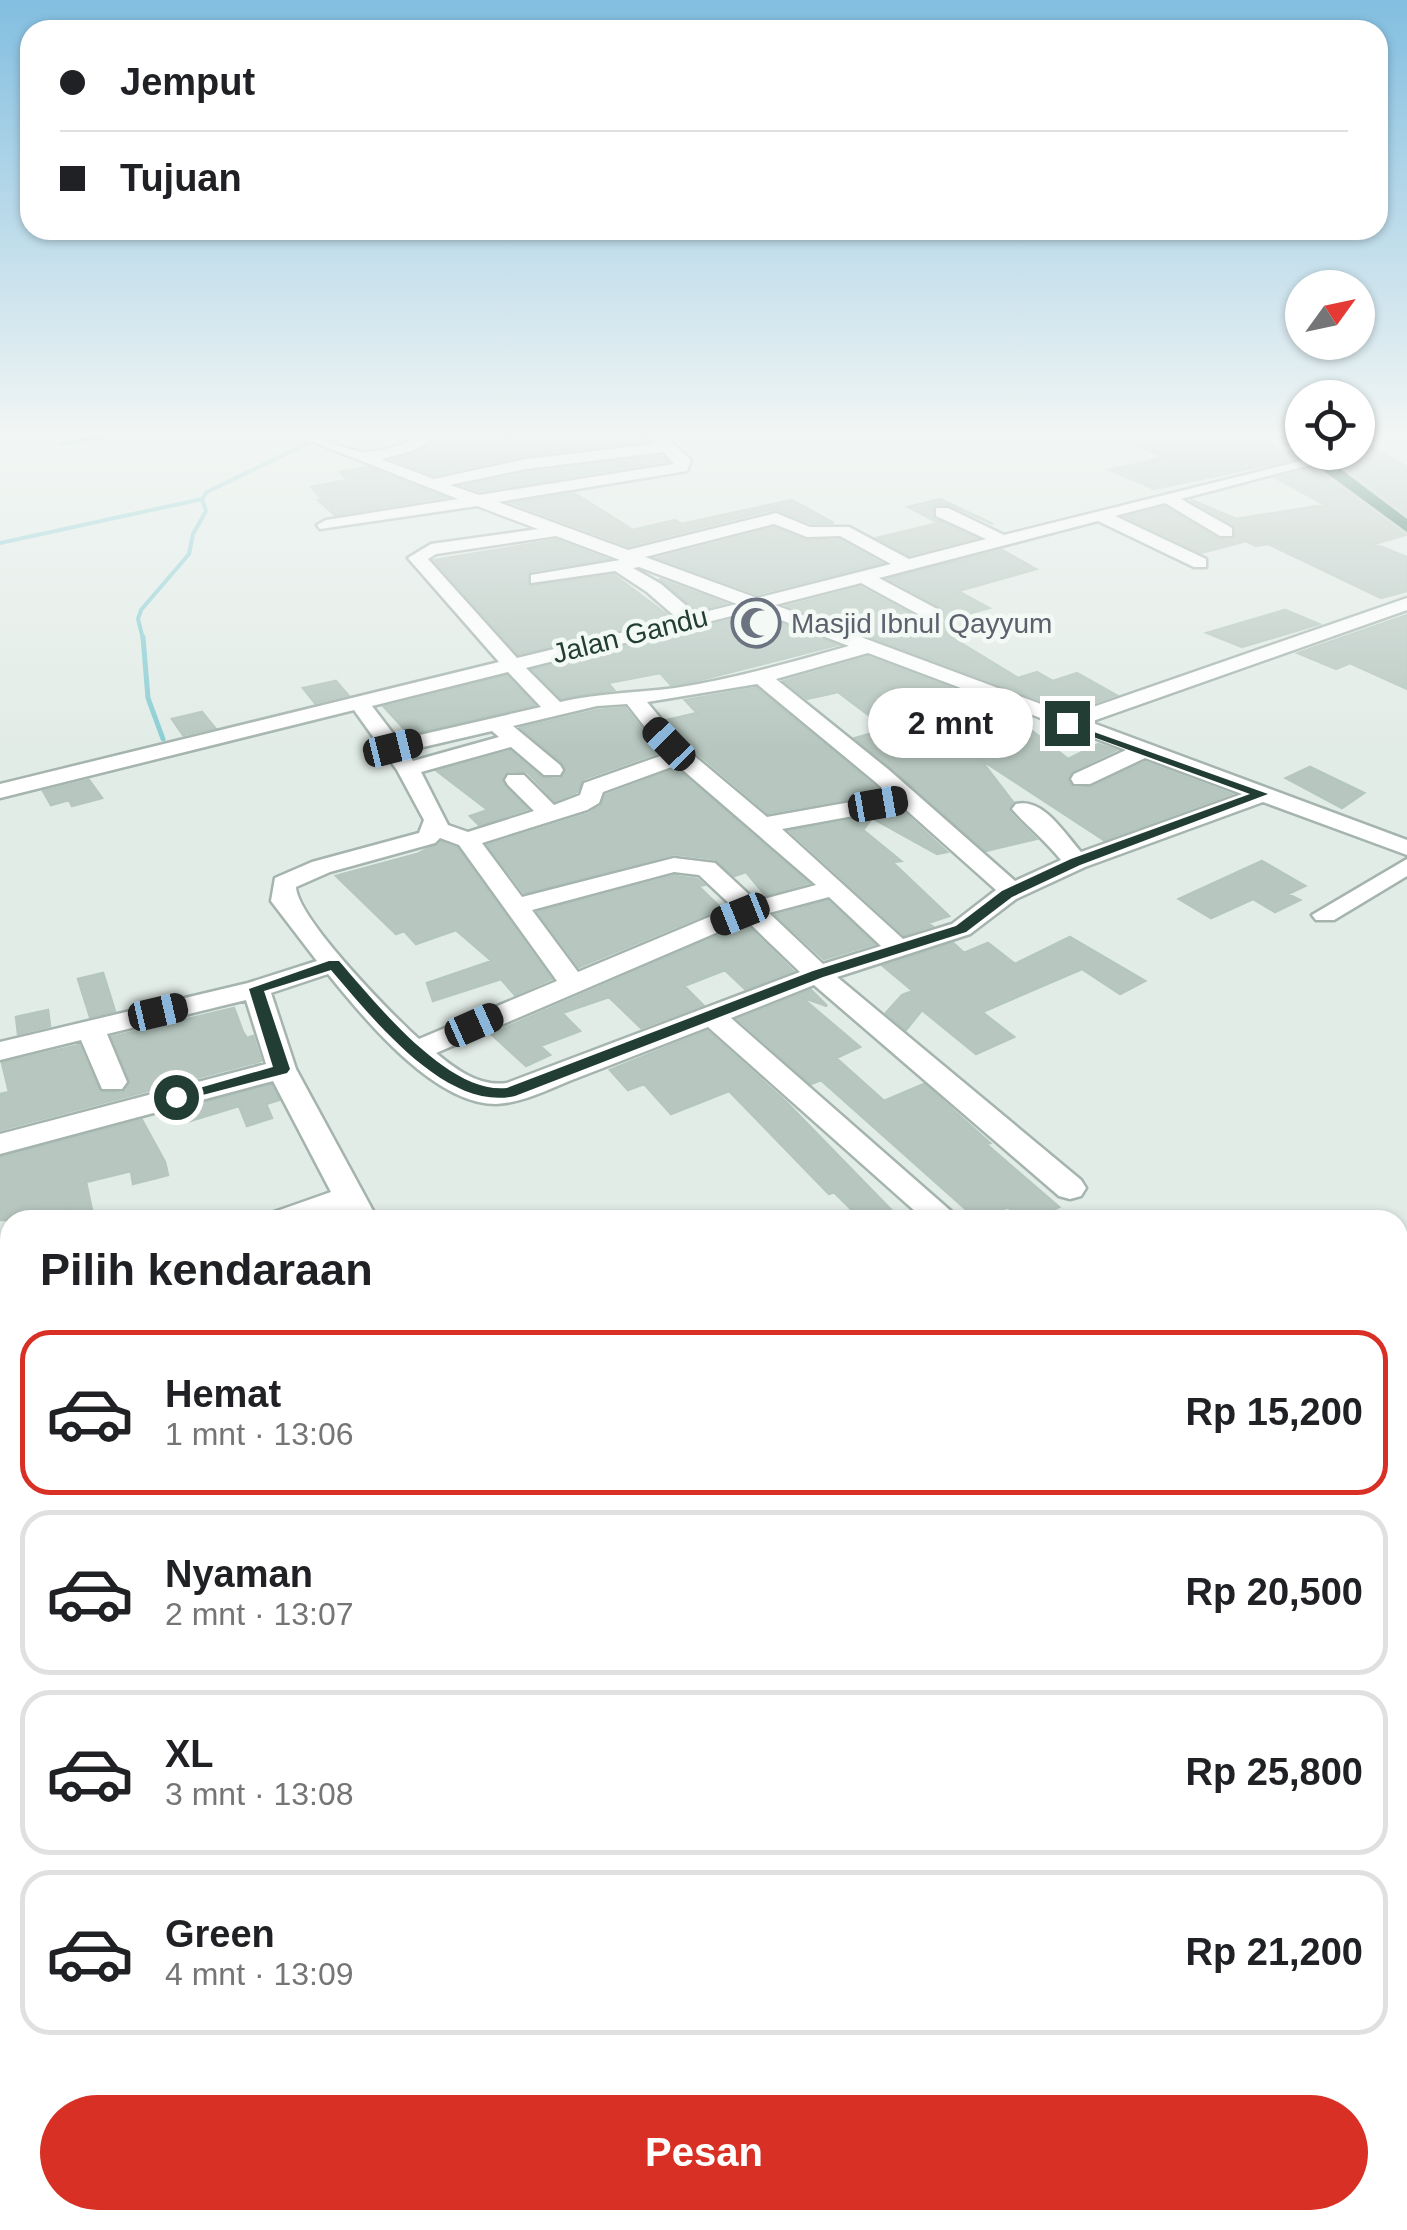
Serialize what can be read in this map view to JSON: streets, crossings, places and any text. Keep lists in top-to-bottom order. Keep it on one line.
{"streets":{"street":["Jalan Gandu"]},"places":{"mosque":["Masjid Ibnul Qayyum"]},"north":"top right","page":{"banner":["Jemput","Tujuan"],"bubble":"2 mnt","heading":"Pilih kendaraan","list":[{"name":"Hemat","note":"1 mnt · 13:06","value":"Rp 15,200"},{"name":"Nyaman","note":"2 mnt · 13:07","value":"Rp 20,500"},{"name":"XL","note":"3 mnt · 13:08","value":"Rp 25,800"},{"name":"Green","note":"4 mnt · 13:09","value":"Rp 21,200"}],"buttons":"Pesan"}}
